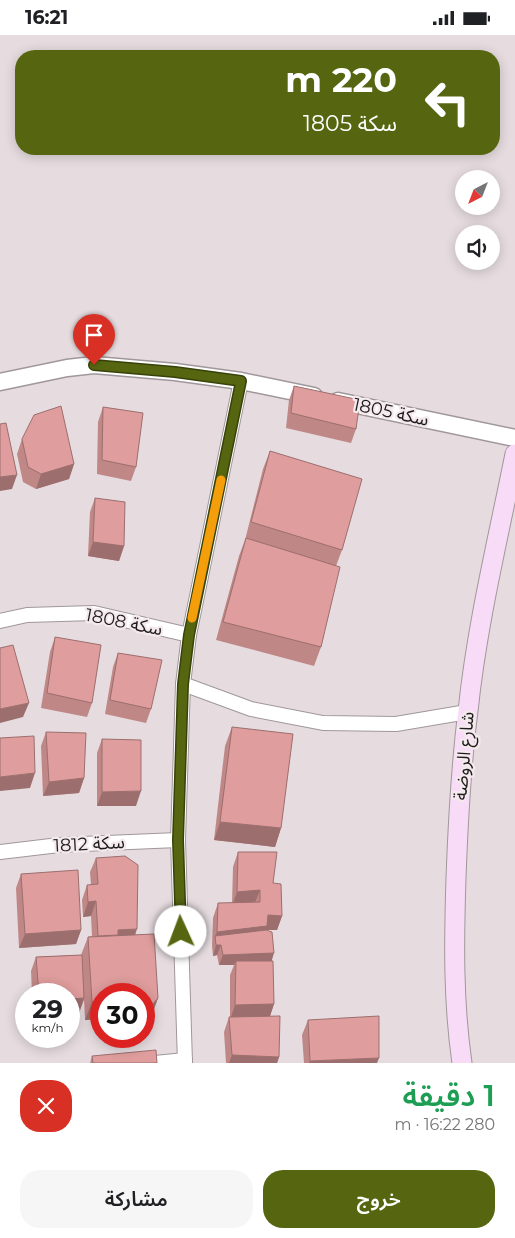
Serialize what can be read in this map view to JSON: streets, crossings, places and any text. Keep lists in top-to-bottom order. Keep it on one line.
{"streets":{"main road":["شارع الروضة"],"street":["سكة 1805","سكة 1808","سكة 1812"]},"north":"bottom left","page":{"status":"16:21","turn":["220 m","سكة 1805"],"speed":"29 km/h","limit":"30","heading":["1 دقيقة","280 m · 16:22"],"buttons":["خروج","مشاركة"]}}
